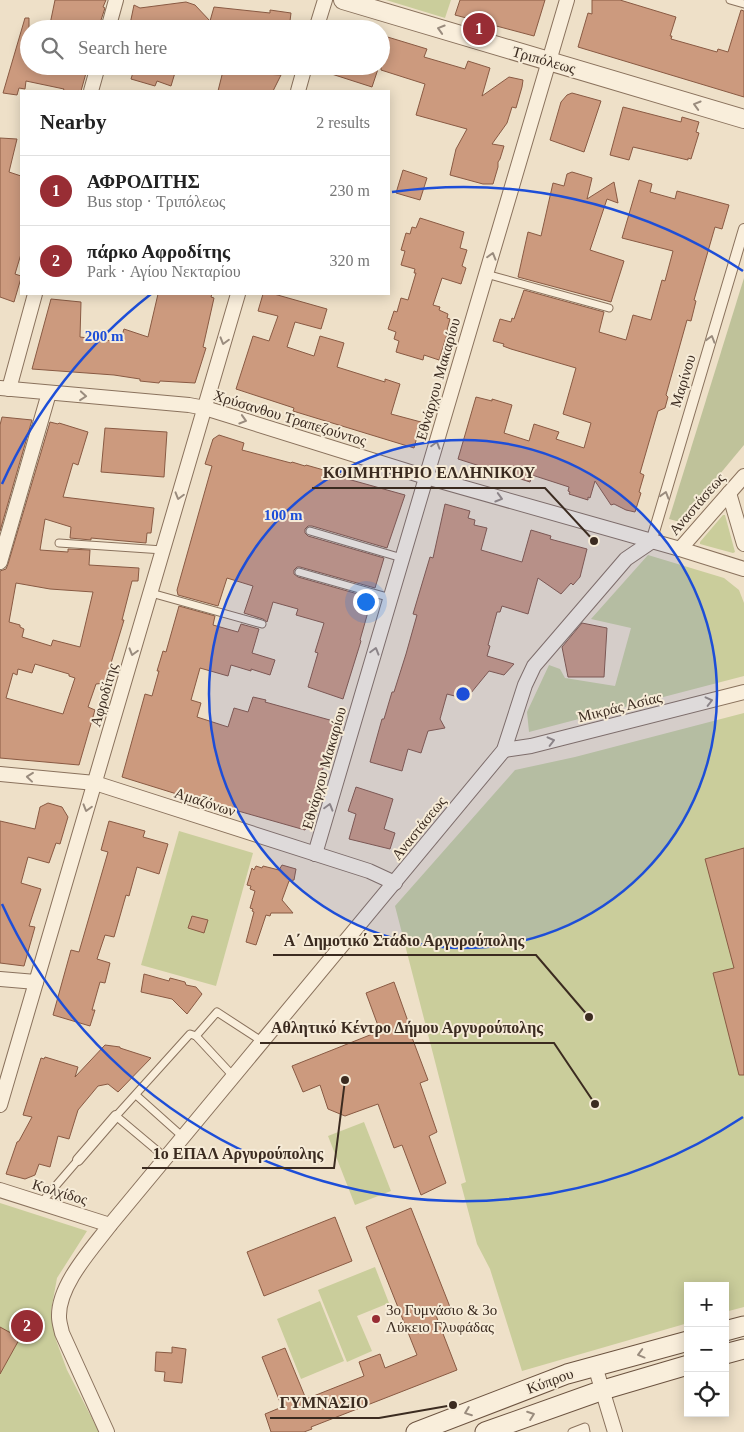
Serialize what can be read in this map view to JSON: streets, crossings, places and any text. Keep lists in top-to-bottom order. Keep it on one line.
{"streets":{"main road":["Κύπρου"],"street":["Τριπόλεως","Εθνάρχου Μακαρίου","Μαρίνου","Χρύσανθου Τραπεζούντος","Αναστάσεως","Αφροδίτης","Μικράς Ασίας","Αμαζόνων","Κολχίδος"]},"crossings":[["Τριπόλεως","Εθνάρχου Μακαρίου"],["Εθνάρχου Μακαρίου","Χρύσανθου Τραπεζούντος"],["Εθνάρχου Μακαρίου","Αμαζόνων"],["Μαρίνου","Χρύσανθου Τραπεζούντος"],["Μαρίνου","Αναστάσεως"],["Χρύσανθου Τραπεζούντος","Αναστάσεως"],["Χρύσανθου Τραπεζούντος","Αφροδίτης"],["Αναστάσεως","Μικράς Ασίας"],["Αναστάσεως","Αμαζόνων"],["Αναστάσεως","Κολχίδος"],["Αφροδίτης","Αμαζόνων"]],"one_way":["Τριπόλεως","Εθνάρχου Μακαρίου","Μαρίνου","Χρύσανθου Τραπεζούντος","Αφροδίτης","Μικράς Ασίας"],"places":["ΚΟΙΜΗΤΗΡΙΟ ΕΛΛΗΝΙΚΟΥ","Α΄ Δημοτικό Στάδιο Αργυρούπολης","1o ΕΠΑΛ Αργυρούπολης","Αθλητικό Κέντρο Δήμου Αργυρούπολης","3ο Γυμνάσιο & 3ο Λύκειο Γλυφάδας","ΓΥΜΝΑΣΙΟ"],"page":{"pins":["1","2"],"search":"Search here","heading":["Nearby","2 results"],"list":[{"mark":"1","name":"ΑΦΡΟΔΙΤΗΣ","note":"Bus stop · Τριπόλεως","value":"230 m"},{"mark":"2","name":"πάρκο Αφροδίτης","note":"Park · Αγίου Νεκταρίου","value":"320 m"}],"map_buttons":["+","−"]},"rings":["200 m","100 m"]}
